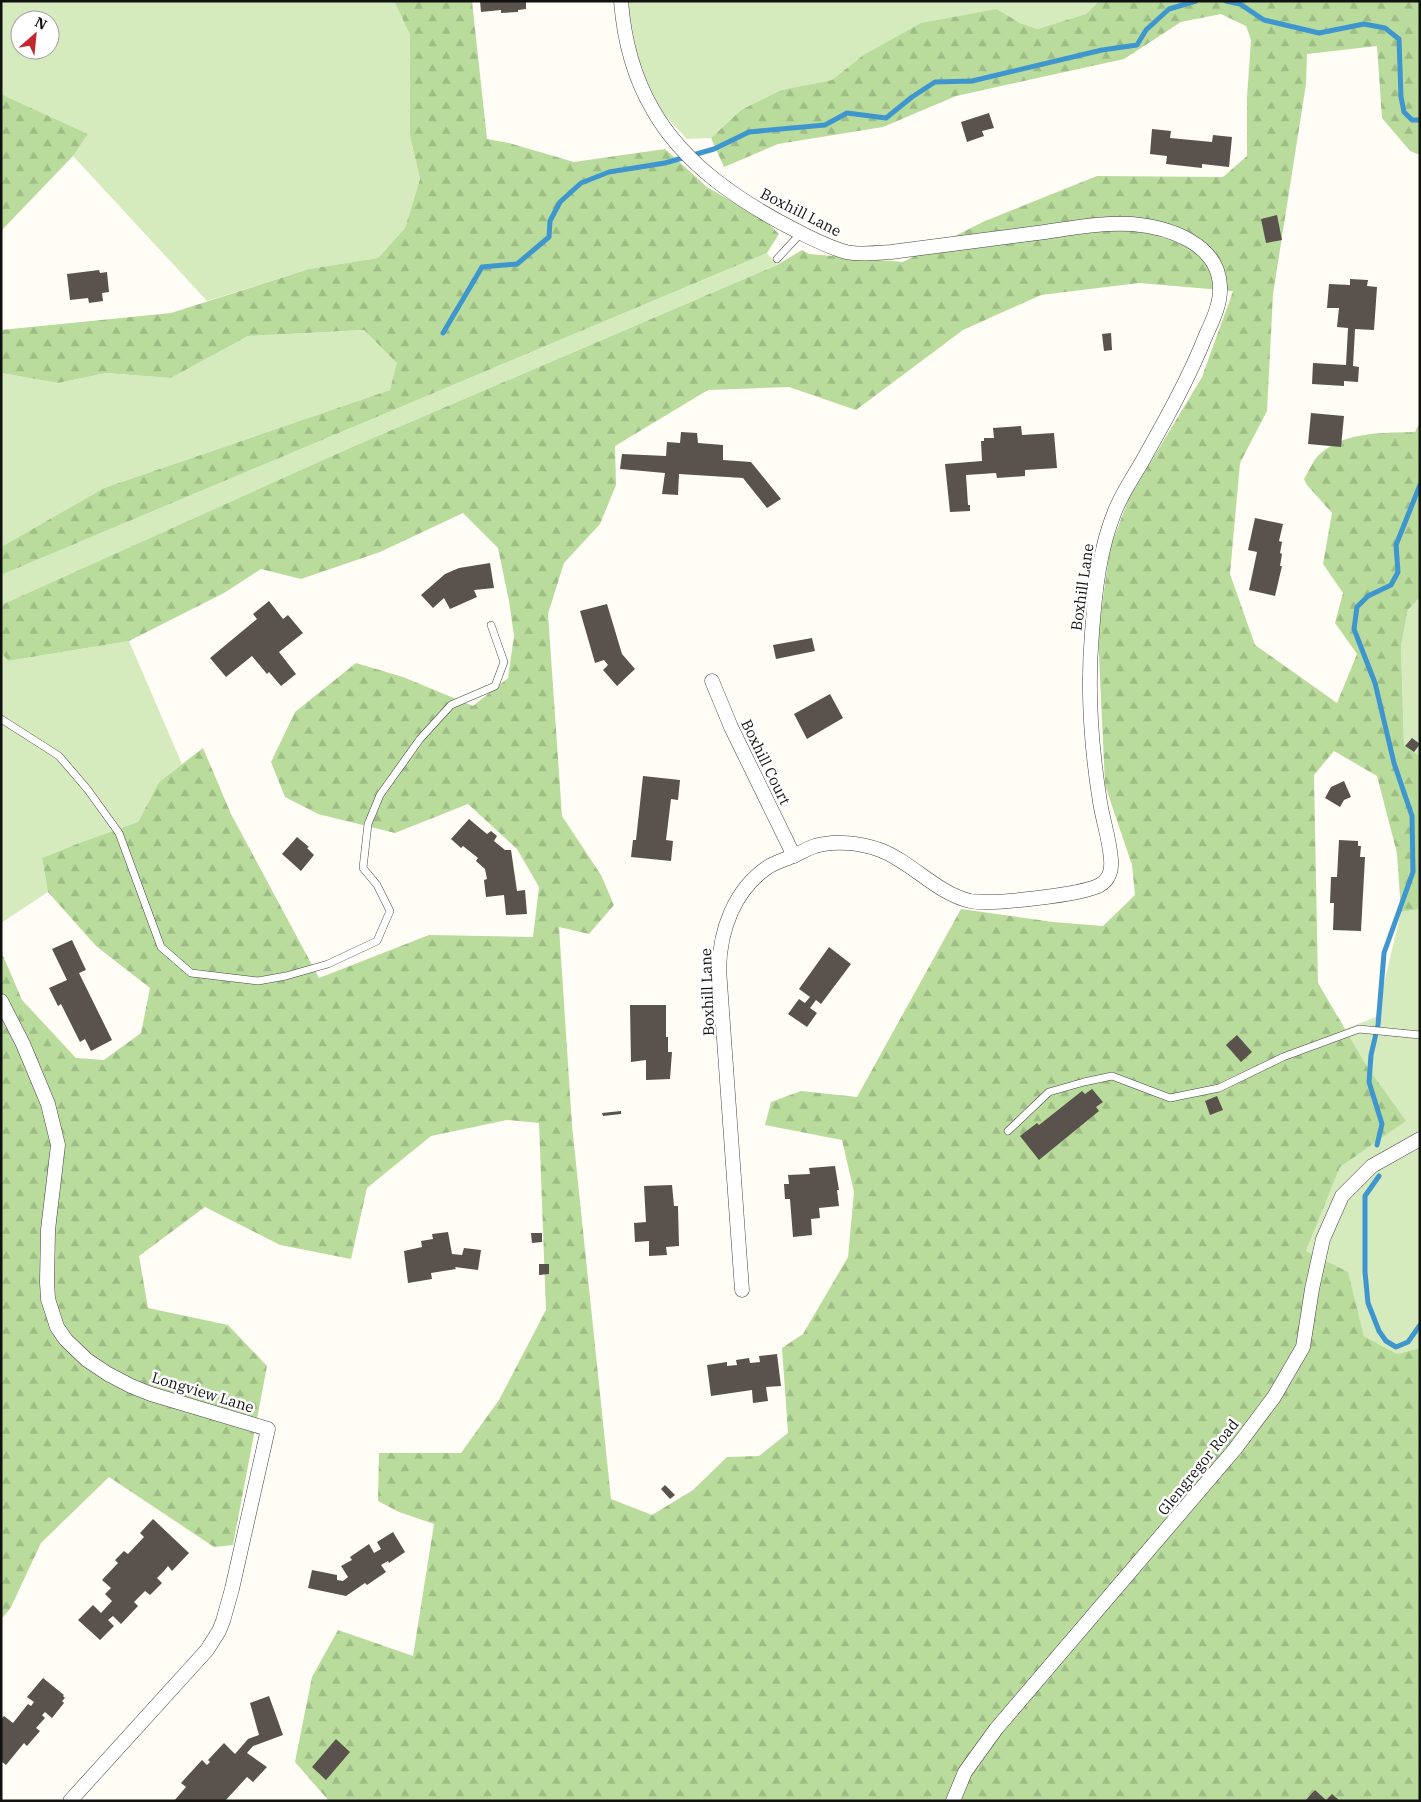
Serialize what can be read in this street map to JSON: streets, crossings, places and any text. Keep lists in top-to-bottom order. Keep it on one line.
{"streets":{"street":["Boxhill Lane","Boxhill Court","Longview Lane","Glengregor Road"]},"crossings":[["Boxhill Lane","Boxhill Court"]],"north":"top right"}
